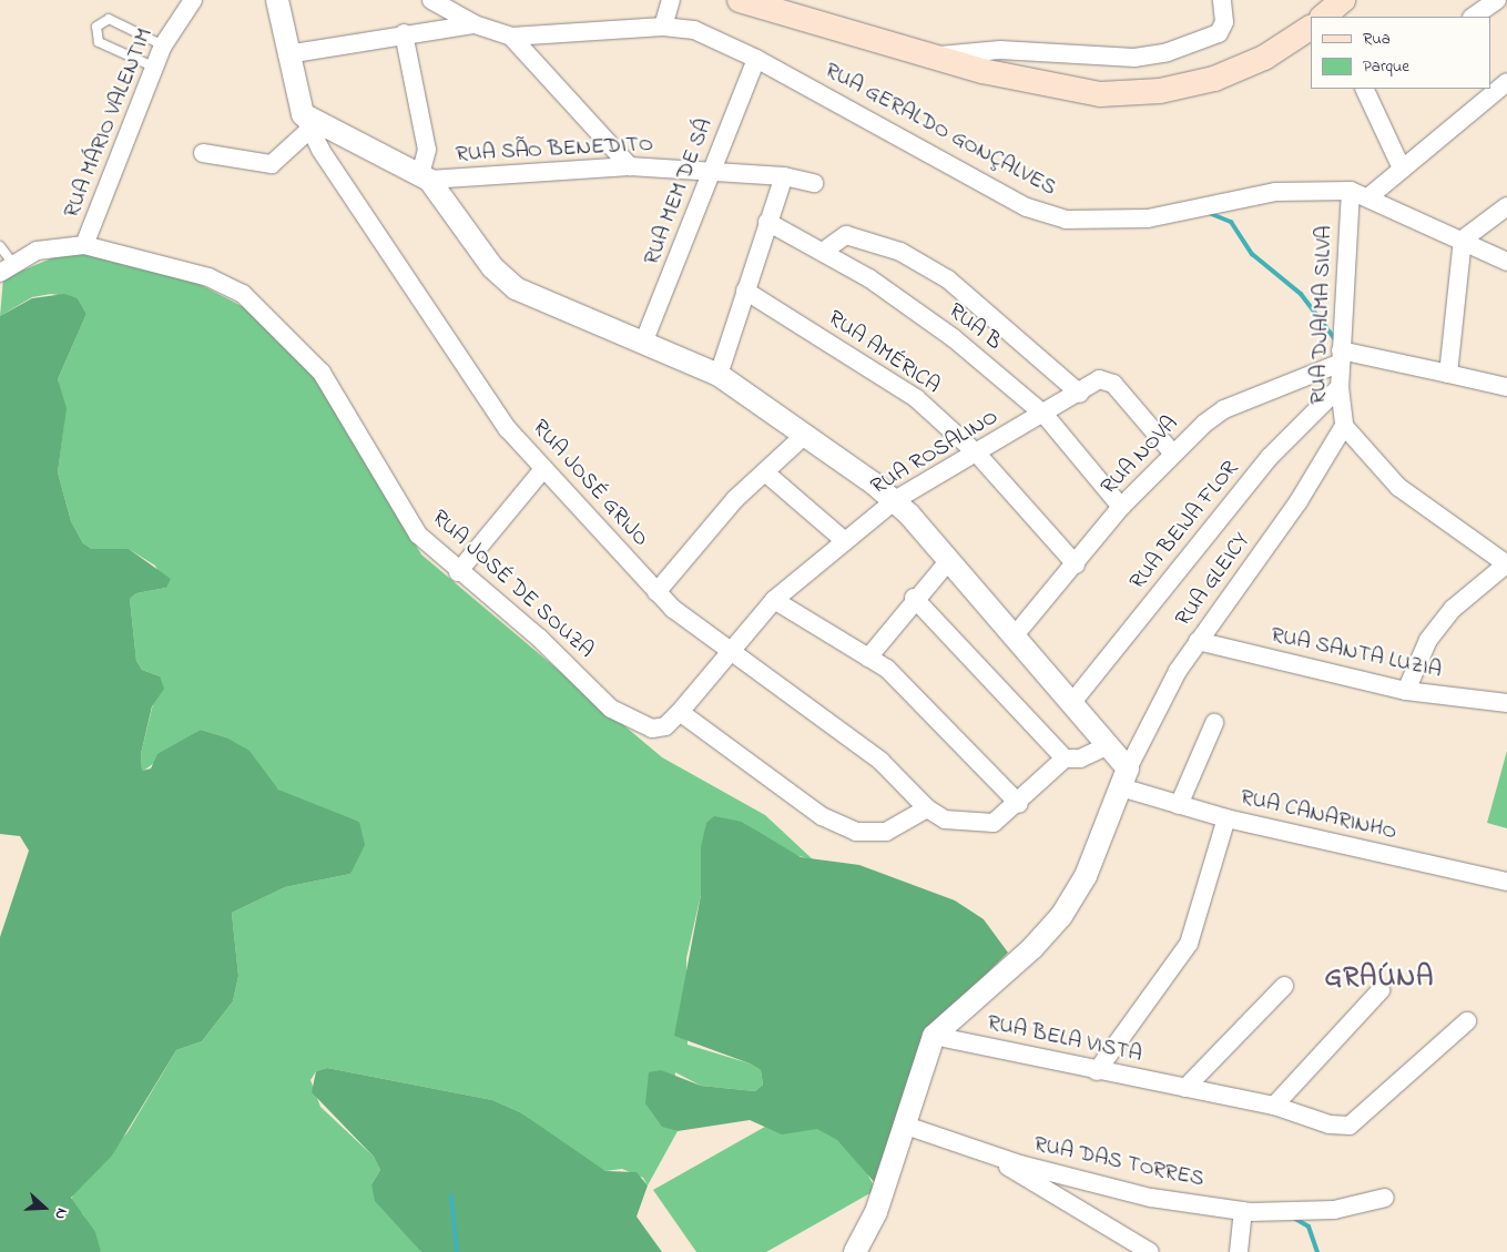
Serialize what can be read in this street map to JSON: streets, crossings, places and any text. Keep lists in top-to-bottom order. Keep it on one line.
{"streets":{"street":["RUA MÁRIO VALENTIM","RUA GERALDO GONÇALVES","RUA SÃO BENEDITO","RUA MEM DE SÁ","RUA DJALMA SILVA","RUA B","RUA AMÉRICA","RUA ROSALINO","RUA NOVA","RUA JOSÉ GRIJO","RUA BEIJA FLOR","RUA GLEICY","RUA JOSÉ DE SOUZA","RUA SANTA LUZIA","RUA CANARINHO","RUA BELA VISTA","RUA DAS TORRES"]},"crossings":[["RUA MÁRIO VALENTIM","RUA JOSÉ DE SOUZA"],["RUA GERALDO GONÇALVES","RUA MEM DE SÁ"],["RUA GERALDO GONÇALVES","RUA DJALMA SILVA"],["RUA SÃO BENEDITO","RUA MEM DE SÁ"],["RUA DJALMA SILVA","RUA NOVA"],["RUA DJALMA SILVA","RUA BEIJA FLOR"],["RUA DJALMA SILVA","RUA GLEICY"],["RUA B","RUA ROSALINO"],["RUA B","RUA NOVA"],["RUA AMÉRICA","RUA ROSALINO"],["RUA AMÉRICA","RUA NOVA"],["RUA ROSALINO","RUA NOVA"],["RUA ROSALINO","RUA JOSÉ GRIJO"],["RUA ROSALINO","RUA JOSÉ DE SOUZA"],["RUA JOSÉ GRIJO","RUA JOSÉ DE SOUZA"],["RUA GLEICY","RUA SANTA LUZIA"],["RUA GLEICY","RUA CANARINHO"]],"districts":["GRAÚNA"],"legend":["Rua","Parque"],"north":"right"}
